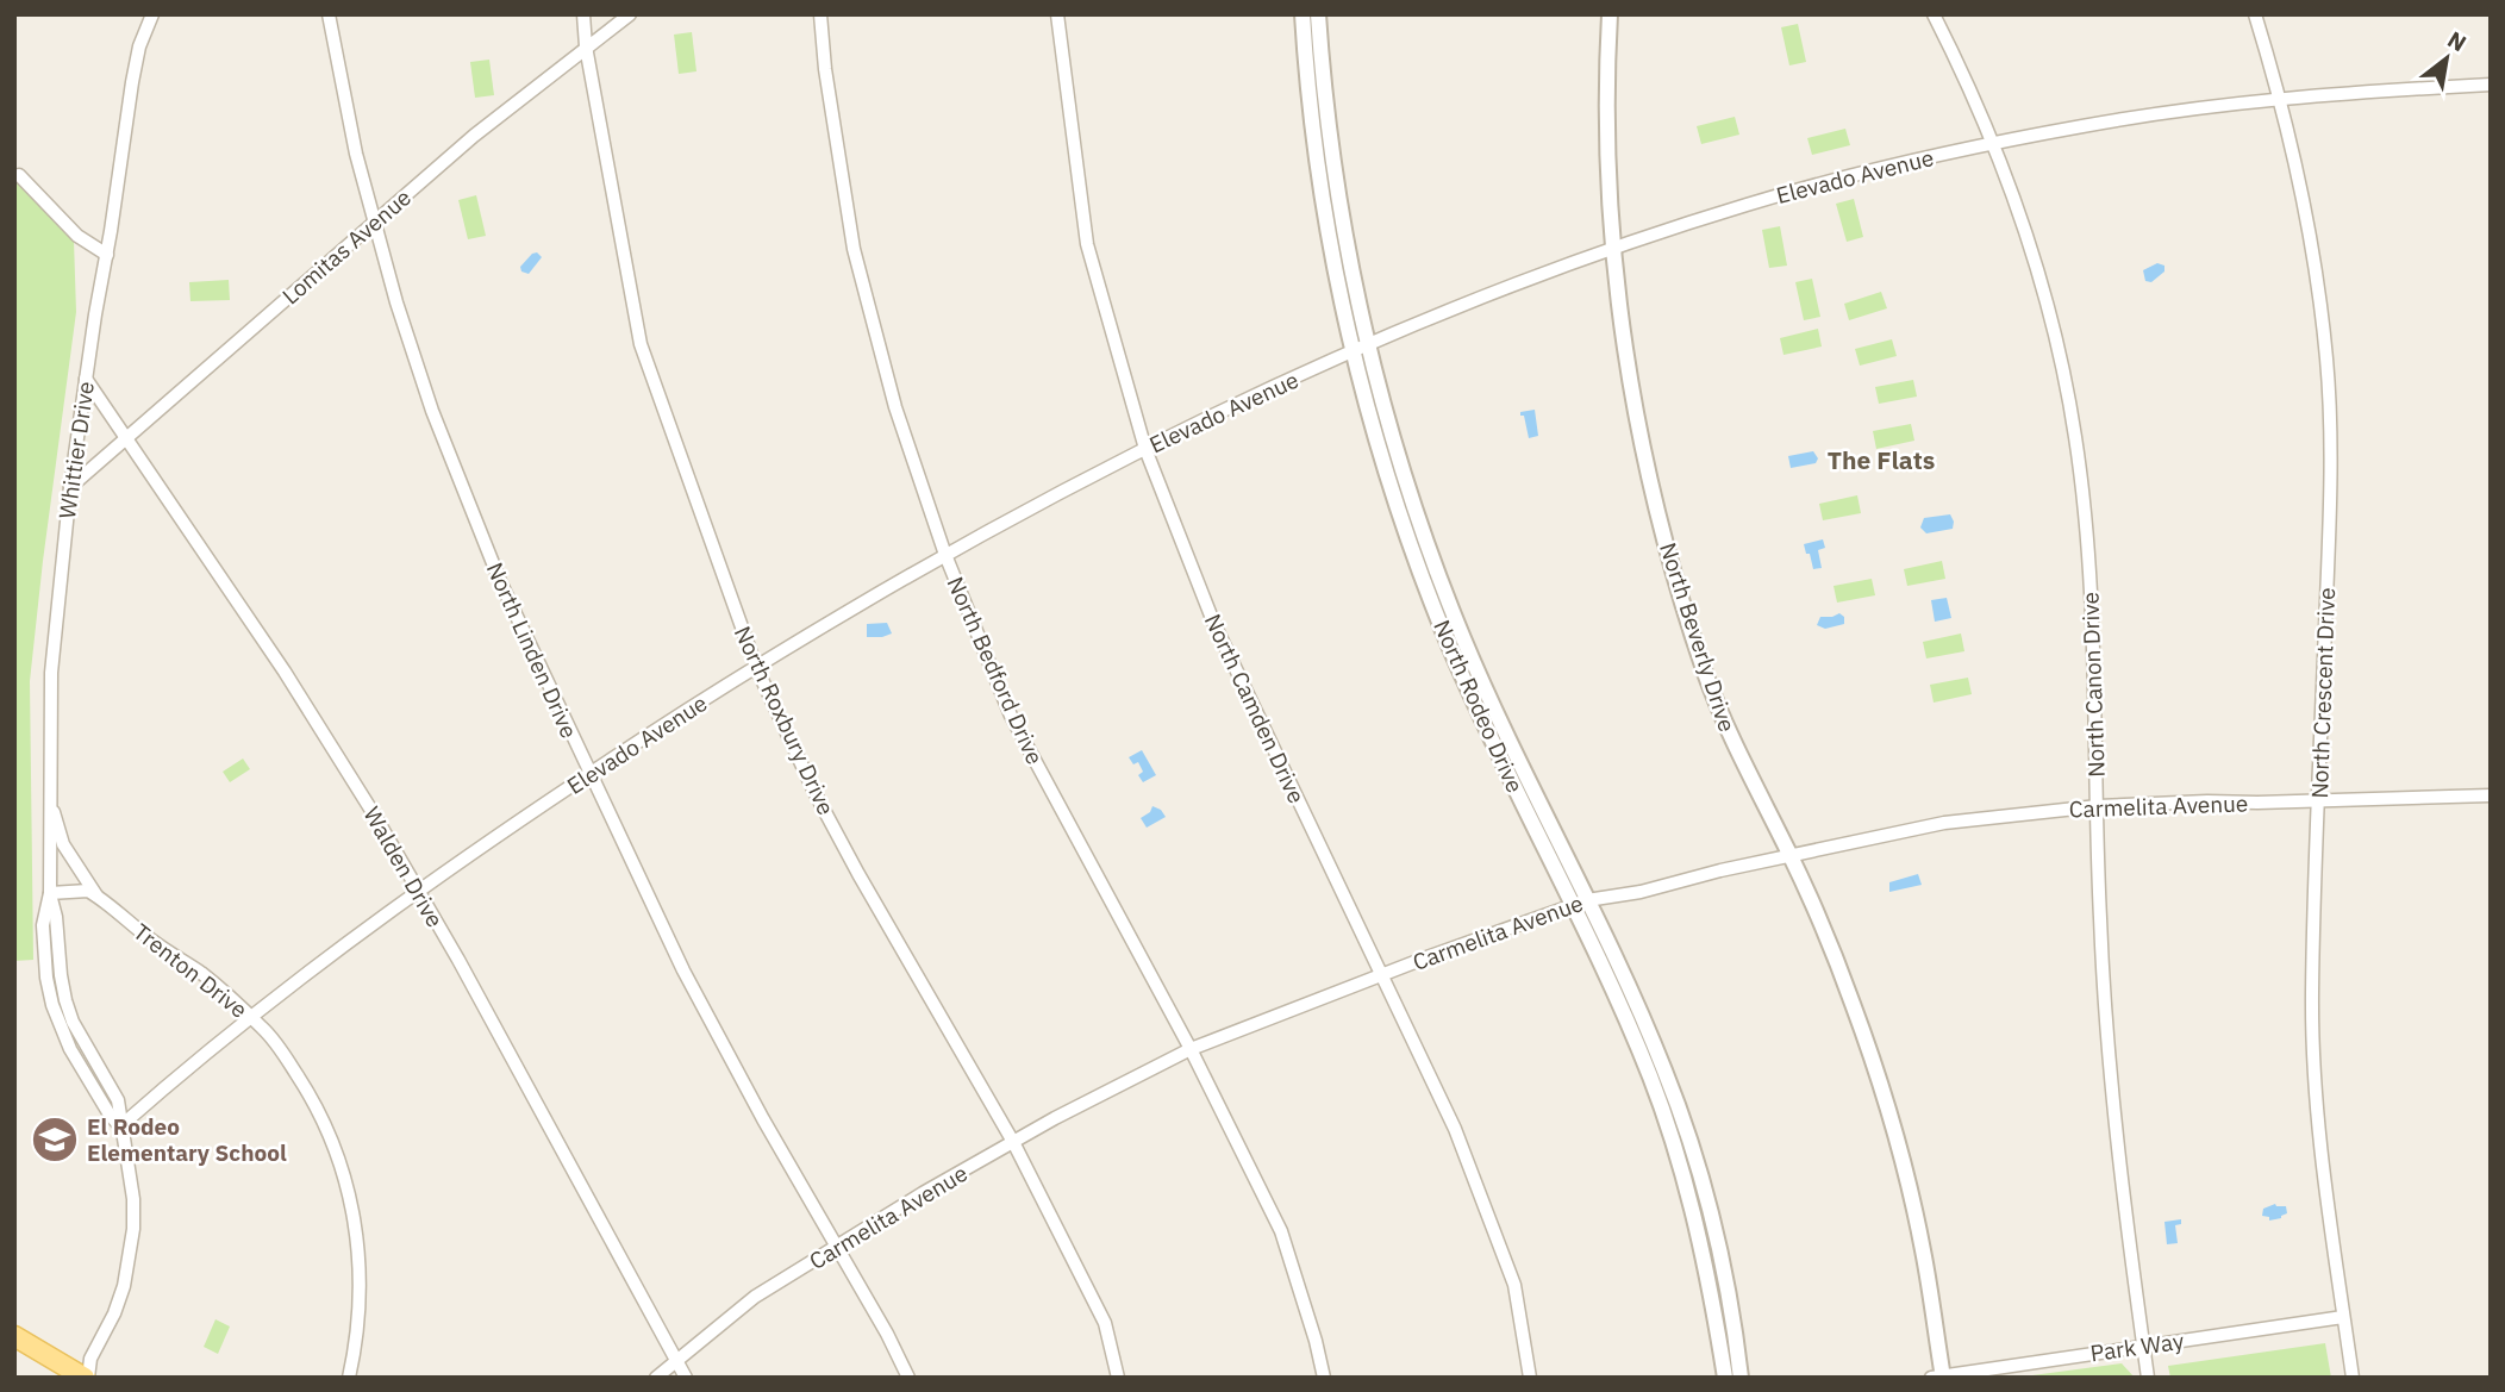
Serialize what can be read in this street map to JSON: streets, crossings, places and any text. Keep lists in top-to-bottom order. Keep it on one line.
{"streets":{"street":["Elevado Avenue","Lomitas Avenue","Whittier Drive","North Beverly Drive","North Linden Drive","North Bedford Drive","North Canon Drive","North Crescent Drive","North Rodeo Drive","North Camden Drive","North Roxbury Drive","Carmelita Avenue","Walden Drive","Trenton Drive","Park Way"]},"crossings":[["Elevado Avenue","Whittier Drive"],["Elevado Avenue","North Beverly Drive"],["Elevado Avenue","North Linden Drive"],["Elevado Avenue","North Bedford Drive"],["Elevado Avenue","North Canon Drive"],["Elevado Avenue","North Crescent Drive"],["Elevado Avenue","North Rodeo Drive"],["Elevado Avenue","North Camden Drive"],["Elevado Avenue","North Roxbury Drive"],["Elevado Avenue","Walden Drive"],["Elevado Avenue","Trenton Drive"],["Lomitas Avenue","Whittier Drive"],["Lomitas Avenue","North Linden Drive"],["Lomitas Avenue","North Roxbury Drive"],["Lomitas Avenue","Walden Drive"],["Whittier Drive","Walden Drive"],["Whittier Drive","Trenton Drive"],["North Beverly Drive","Carmelita Avenue"],["North Beverly Drive","Park Way"],["North Linden Drive","Carmelita Avenue"],["North Bedford Drive","Carmelita Avenue"],["North Canon Drive","Carmelita Avenue"],["North Canon Drive","Park Way"],["North Crescent Drive","Carmelita Avenue"],["North Crescent Drive","Park Way"],["North Rodeo Drive","Carmelita Avenue"],["North Camden Drive","Carmelita Avenue"],["North Roxbury Drive","Carmelita Avenue"],["Carmelita Avenue","Walden Drive"]],"districts":["The Flats"],"places":{"school or university":["El Rodeo Elementary School"]},"north":"top right"}
